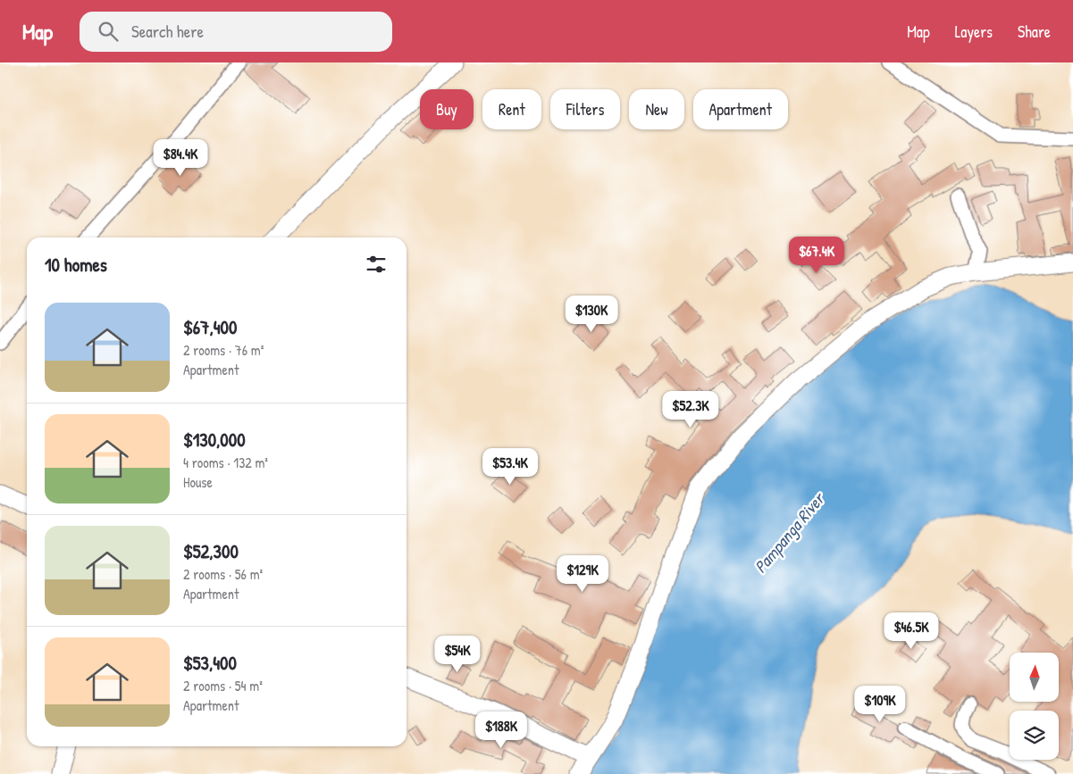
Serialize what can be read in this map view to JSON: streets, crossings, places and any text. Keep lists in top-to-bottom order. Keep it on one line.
{"water":["Pampanga River"],"north":"top","page":{"header":"Map","search":"Search here","nav":["Map","Layers","Share"],"chip":["Buy","Rent","Filters","New","Apartment"],"price":["$84.4K","$67.4K","$130K","$52.3K","$53.4K","$129K","$46.5K","$54K","$109K","$188K"],"heading":"10 homes","list":[{"name":"$67,400","note":"2 rooms · 76 m² · Apartment"},{"name":"$130,000","note":"4 rooms · 132 m² · House"},{"name":"$52,300","note":"2 rooms · 56 m² · Apartment"},{"name":"$53,400","note":"2 rooms · 54 m² · Apartment"}]}}
